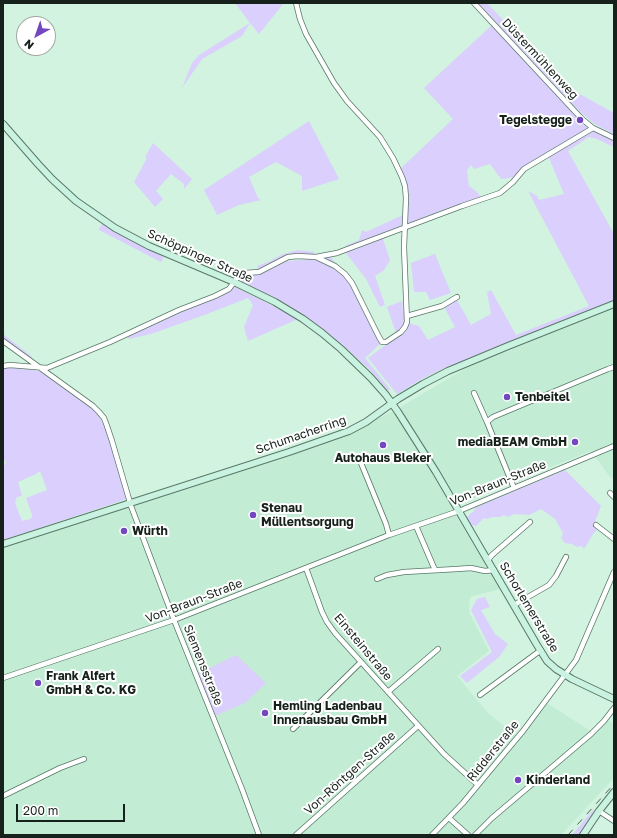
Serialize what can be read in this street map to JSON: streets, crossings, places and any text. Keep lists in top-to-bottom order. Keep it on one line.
{"streets":{"main road":["Schöppinger Straße","Schumacherring","Schorlemerstraße"],"street":["Düstermühlenweg","Von-Braun-Straße","Einsteinstraße","Siemensstraße","Ridderstraße","Von-Röntgen-Straße"]},"crossings":[["Schöppinger Straße","Schumacherring"],["Schöppinger Straße","Schorlemerstraße"],["Schumacherring","Schorlemerstraße"],["Schumacherring","Siemensstraße"],["Von-Braun-Straße","Schorlemerstraße"],["Von-Braun-Straße","Einsteinstraße"],["Von-Braun-Straße","Siemensstraße"],["Schorlemerstraße","Ridderstraße"],["Einsteinstraße","Ridderstraße"],["Einsteinstraße","Von-Röntgen-Straße"]],"places":["Tegelstegge","Tenbeitel","mediaBEAM GmbH","Autohaus Bleker","Stenau Müllentsorgung","Würth","Frank Alfert GmbH & Co. KG","Hemling Ladenbau Innenausbau GmbH","Kinderland"],"scale_bar":"200 m","north":"bottom left"}
